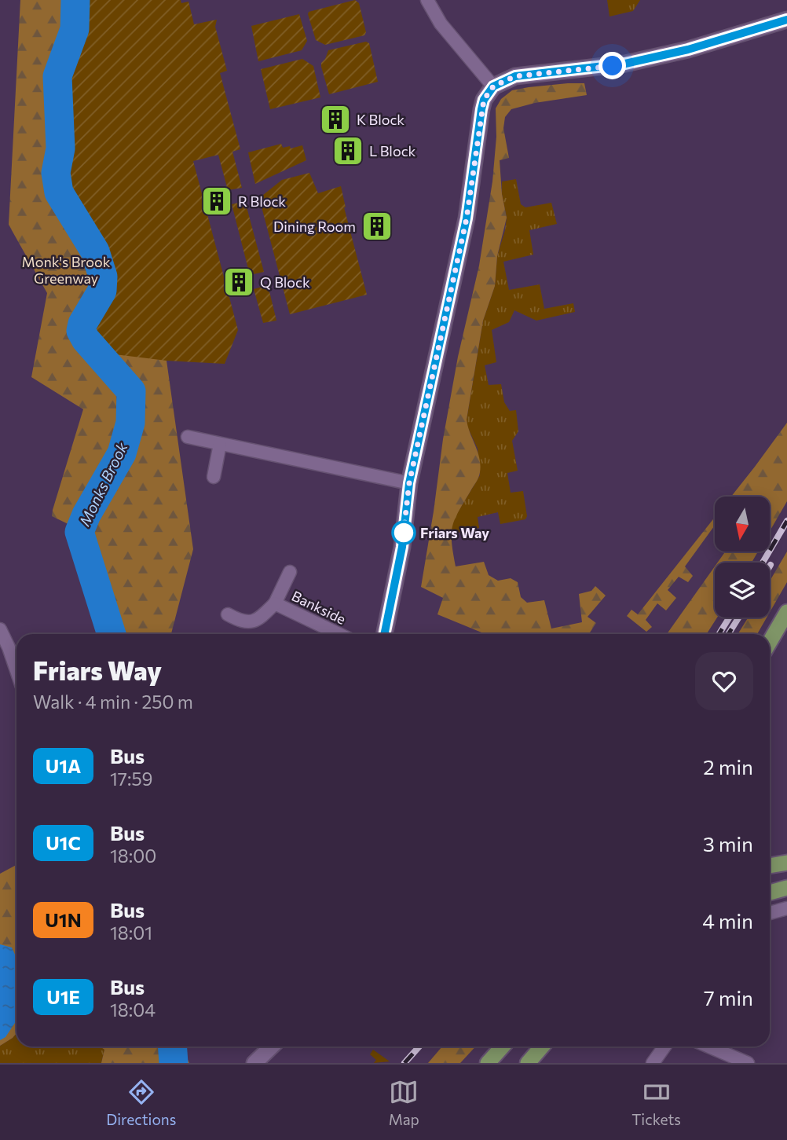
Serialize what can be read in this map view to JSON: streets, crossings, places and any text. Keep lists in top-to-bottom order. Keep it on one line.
{"streets":{"street":["Bankside"]},"water":["Monks Brook"],"parks":["Monk's Brook Greenway"],"places":{"building":["K Block","L Block","R Block","Dining Room","Q Block"],"other":["Friars Way"]},"lines":["bus line U1A"],"north":"bottom","page":{"heading":["Friars Way","Walk · 4 min · 250 m"],"list":[{"mark":"U1A","name":"Bus","note":"17:59","value":"2 min"},{"mark":"U1C","name":"Bus","note":"18:00","value":"3 min"},{"mark":"U1N","name":"Bus","note":"18:01","value":"4 min"},{"mark":"U1E","name":"Bus","note":"18:04","value":"7 min"}],"tabs":["Directions","Map","Tickets"]}}
